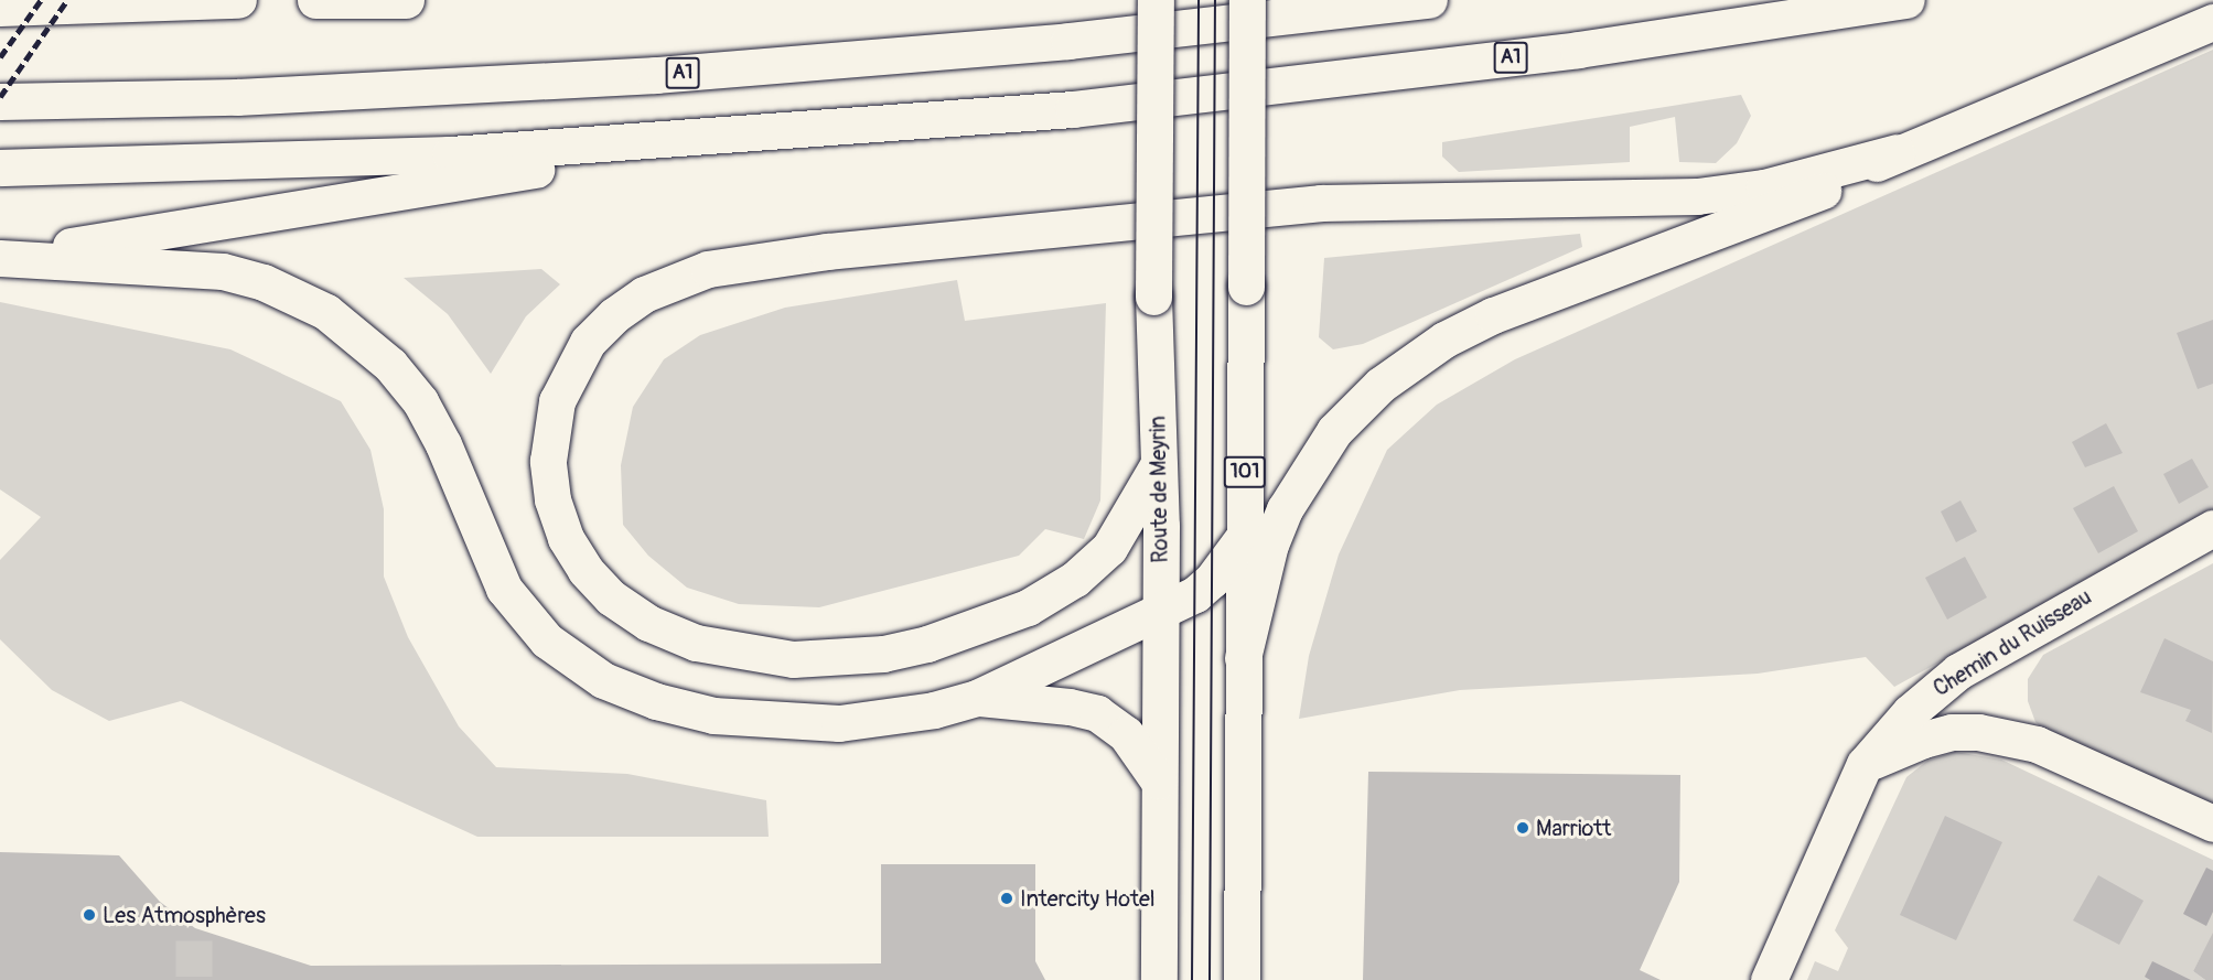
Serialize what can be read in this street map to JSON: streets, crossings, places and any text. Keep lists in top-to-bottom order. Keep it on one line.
{"streets":{"main road":["A1","101","Route de Meyrin","Chemin du Ruisseau"]},"places":["Marriott","Intercity Hotel","Les Atmosphères"]}
